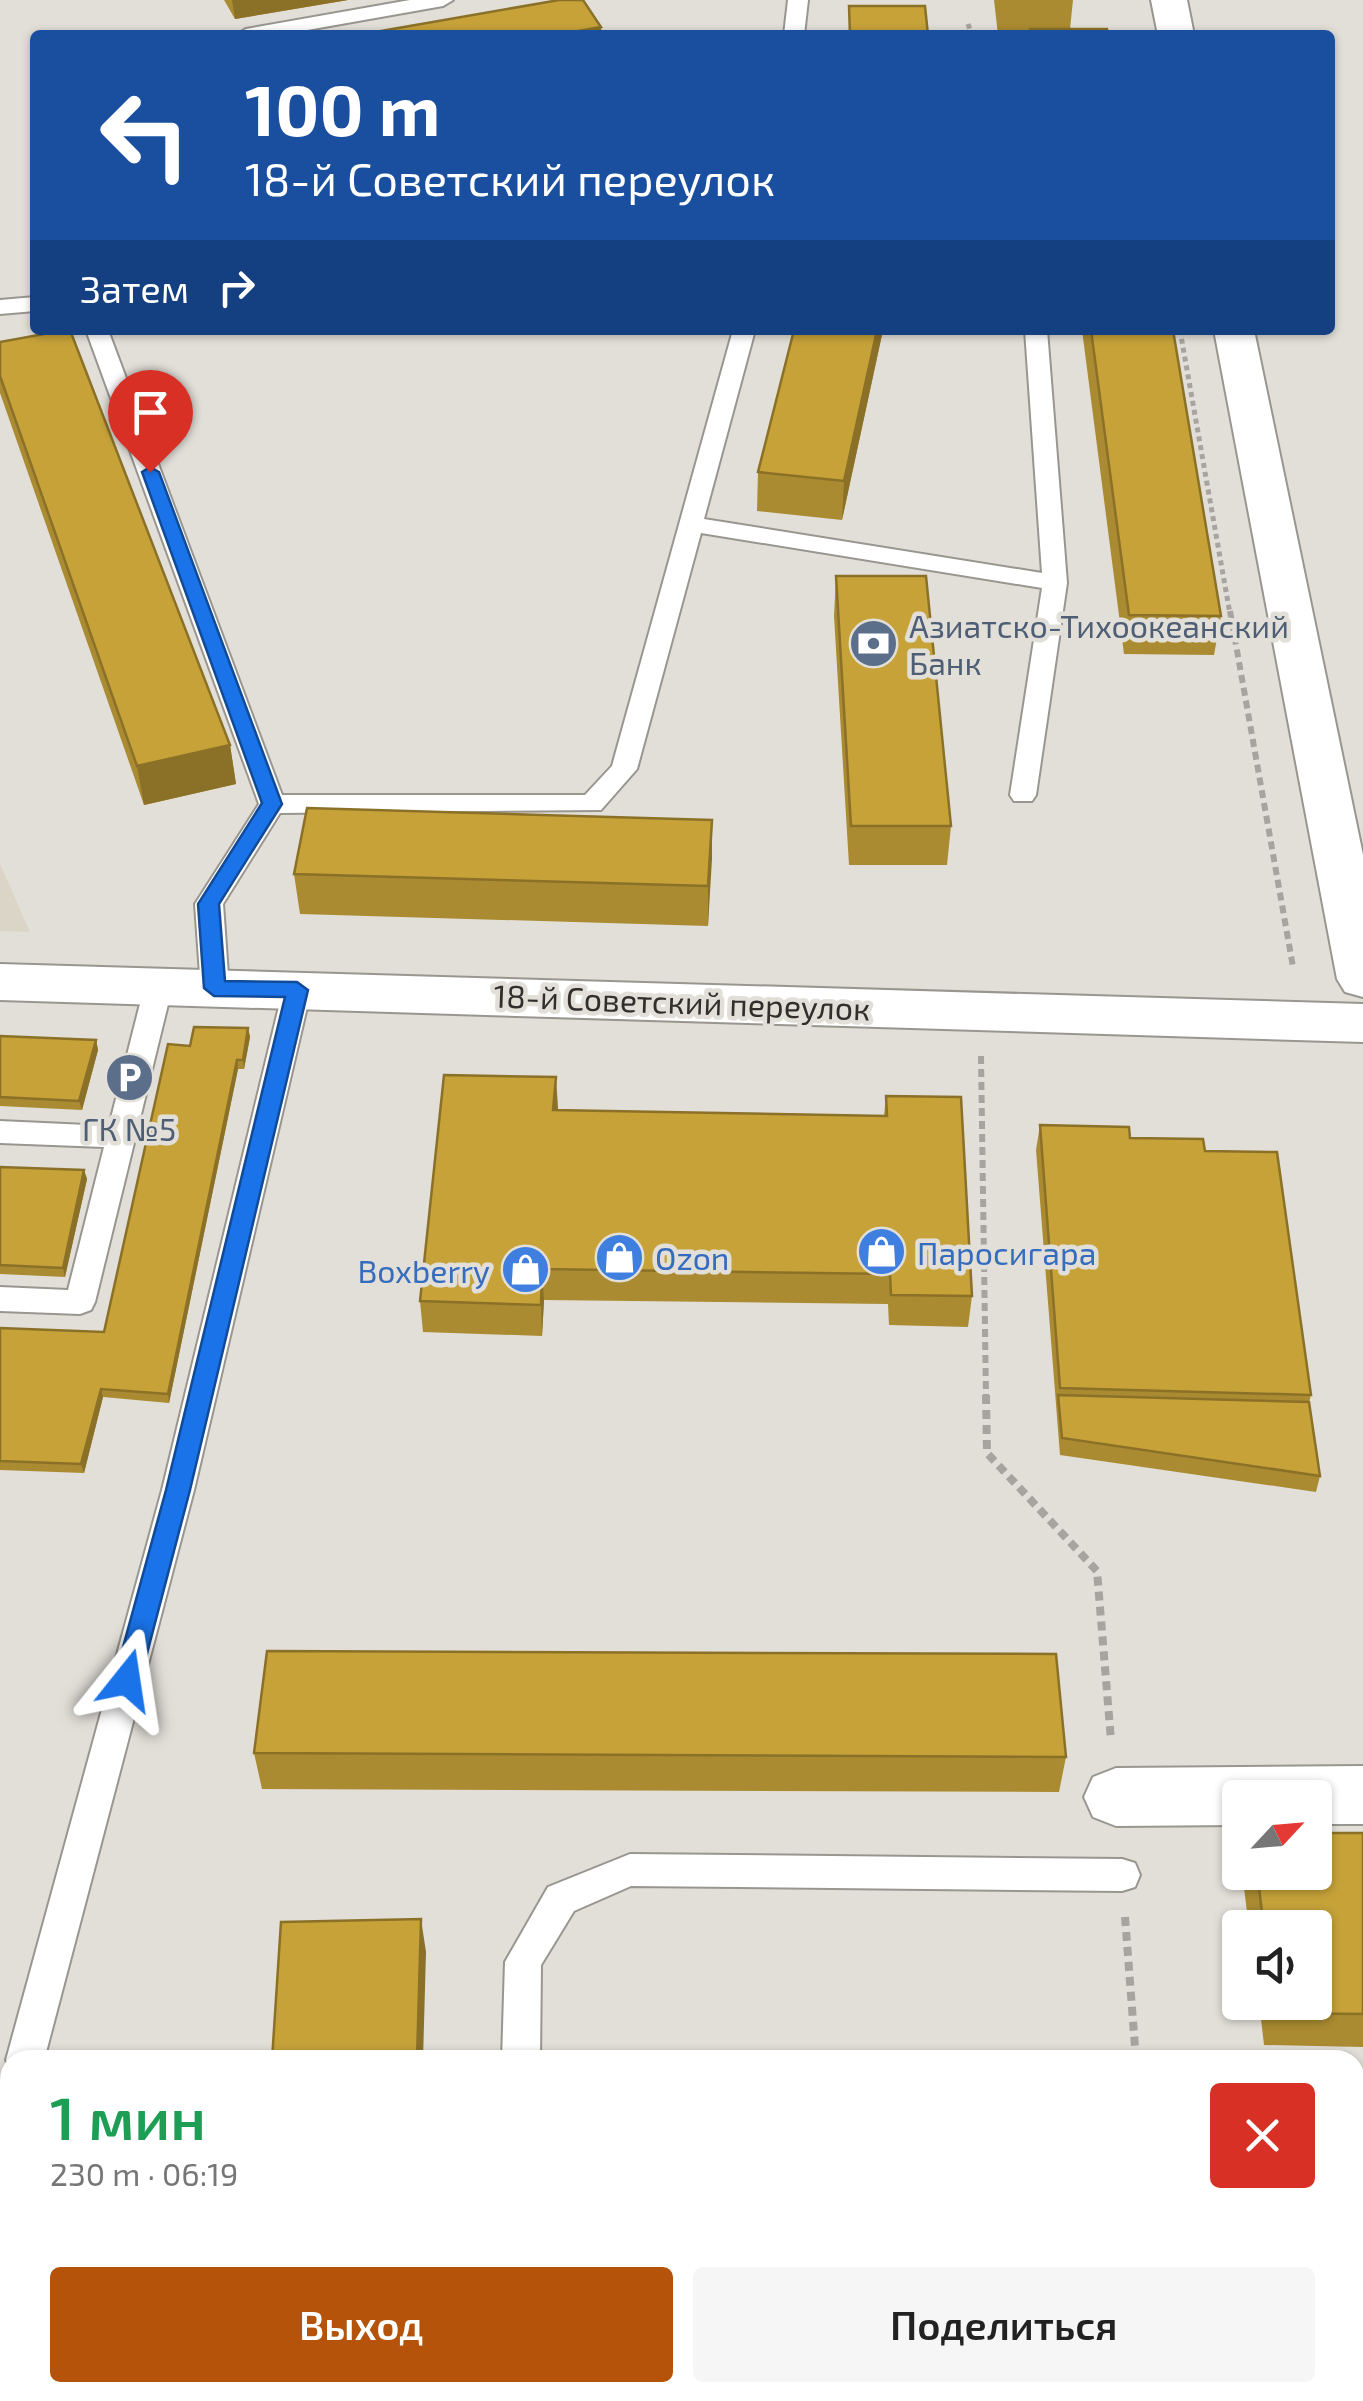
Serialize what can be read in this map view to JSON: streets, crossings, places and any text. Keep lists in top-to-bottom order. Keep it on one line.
{"streets":{"street":["18-й Советский переулок"]},"places":{"bank":["Азиатско-Тихоокеанский Банк"],"parking":["ГК №5"],"shop":["Паросигара","Ozon","Boxberry"]},"north":"top right","page":{"turn":["100 m","18-й Советский переулок"],"then":"Затем","heading":["1 мин","230 m · 06:19"],"buttons":["Выход","Поделиться"]}}
